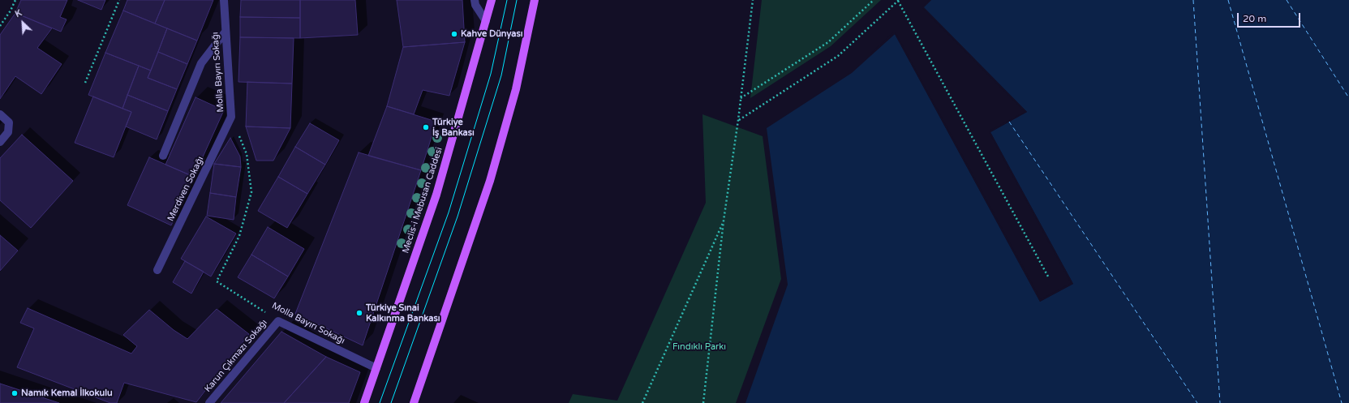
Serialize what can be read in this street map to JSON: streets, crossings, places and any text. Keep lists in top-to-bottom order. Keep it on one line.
{"streets":{"main road":["Meclis-i Mebusan Caddesi"],"street":["Molla Bayırı Sokağı","Merdiven Sokağı","Karun Çıkmazı Sokağı"]},"crossings":[["Molla Bayırı Sokağı","Merdiven Sokağı"],["Molla Bayırı Sokağı","Meclis-i Mebusan Caddesi"],["Molla Bayırı Sokağı","Karun Çıkmazı Sokağı"]],"parks":["Fındıklı Parkı"],"places":["Kahve Dünyası","Türkiye İş Bankası","Türkiye Sınai Kalkınma Bankası","Namık Kemal İlkokulu"],"scale_bar":"20 m","north":"top left"}
